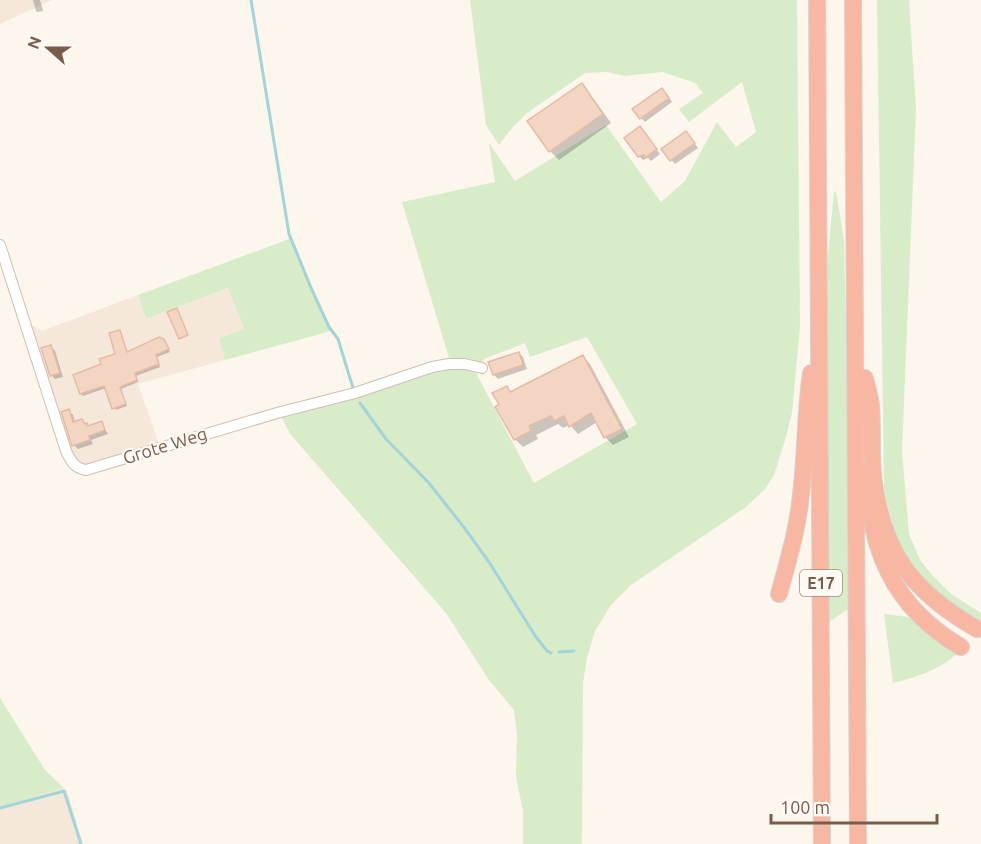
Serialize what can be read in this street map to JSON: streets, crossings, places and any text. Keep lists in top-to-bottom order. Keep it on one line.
{"streets":{"highway":["E17"],"street":["Grote Weg"]},"scale_bar":"100 m","north":"left"}
